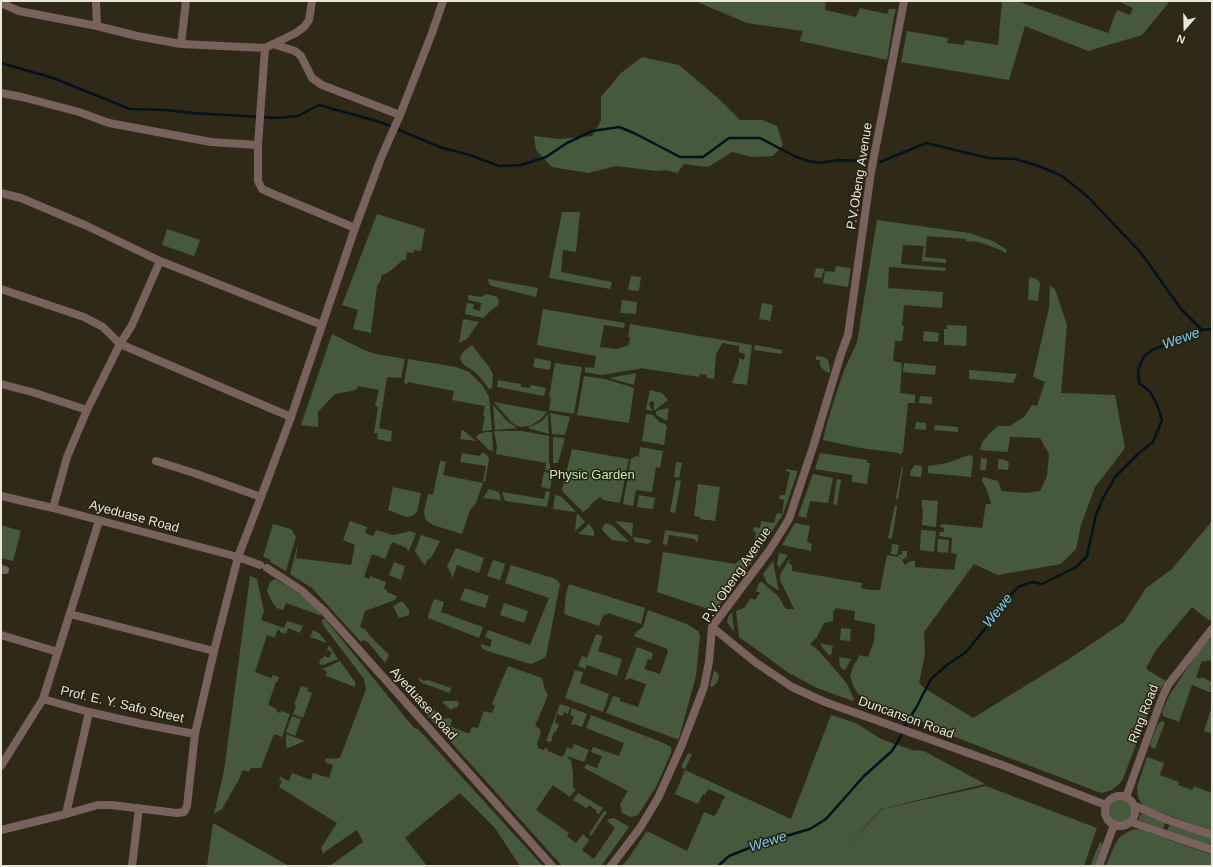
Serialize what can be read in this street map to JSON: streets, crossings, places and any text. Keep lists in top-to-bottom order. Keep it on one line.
{"streets":{"street":["P.V.Obeng Avenue","Ayeduase Road","P.V. Obeng Avenue","Prof. E. Y. Safo Street","Ring Road","Duncanson Road"]},"crossings":[["P.V.Obeng Avenue","P.V. Obeng Avenue"],["P.V. Obeng Avenue","Duncanson Road"],["Ring Road","Duncanson Road"]],"water":["Wewe"],"parks":["Physic Garden"],"north":"bottom"}
